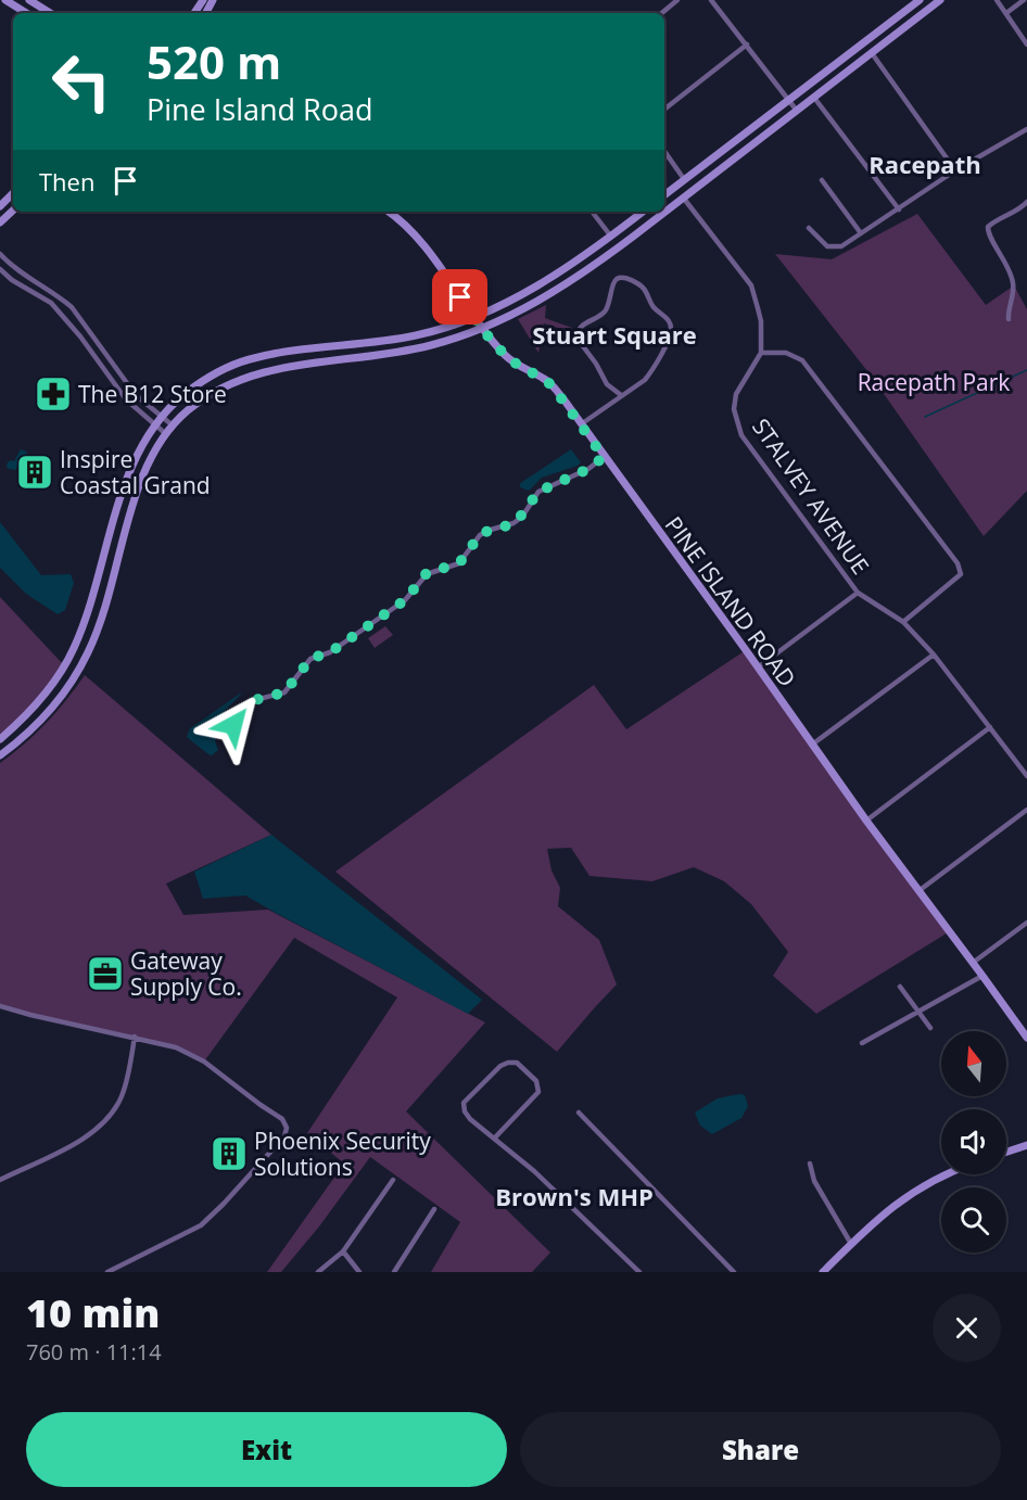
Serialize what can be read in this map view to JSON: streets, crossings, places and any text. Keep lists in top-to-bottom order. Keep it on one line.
{"streets":{"main road":["PINE ISLAND ROAD"],"street":["STALVEY AVENUE"]},"districts":["Racepath","Stuart Square","Brown's MHP"],"parks":["Racepath Park"],"places":{"pharmacy":["The B12 Store"],"building":["Inspire Coastal Grand","Phoenix Security Solutions"],"office":["Gateway Supply Co."]},"north":"top","page":{"turn":["520 m","Pine Island Road"],"then":"Then","heading":["10 min","760 m · 11:14"],"buttons":["Exit","Share"]}}
